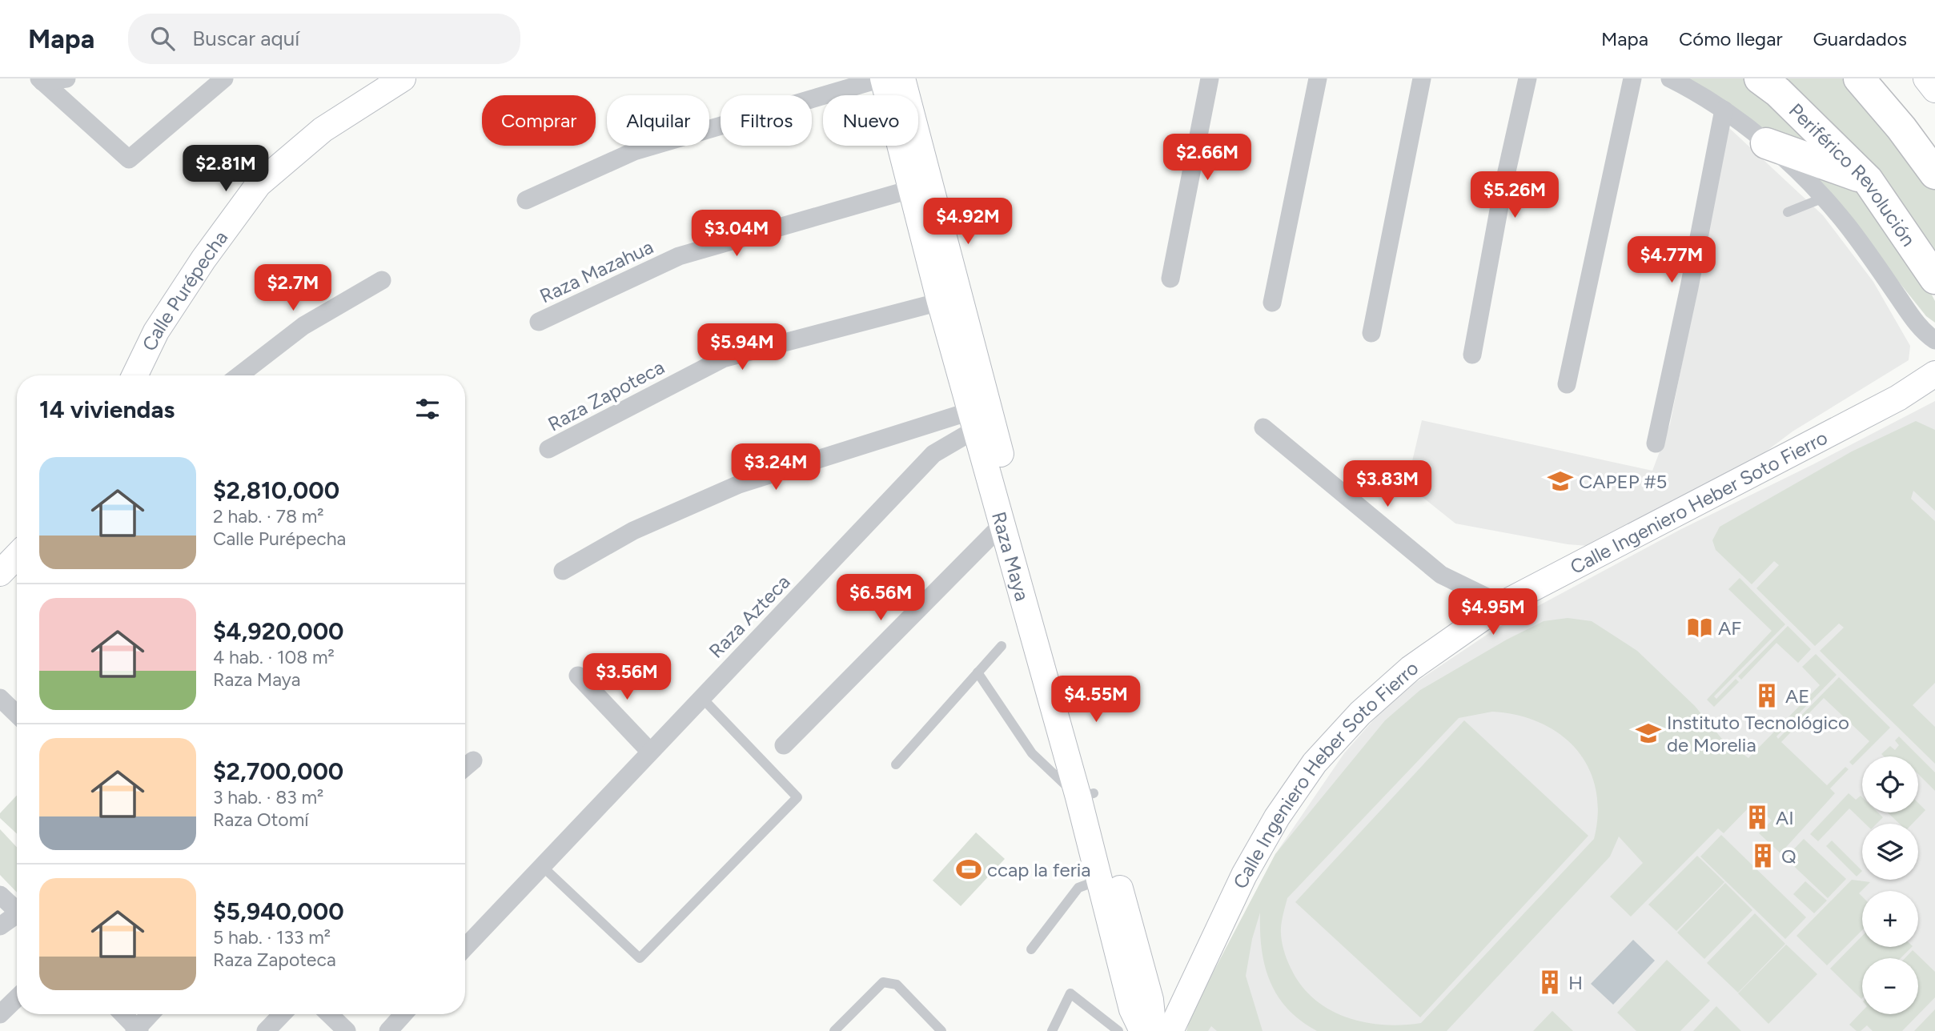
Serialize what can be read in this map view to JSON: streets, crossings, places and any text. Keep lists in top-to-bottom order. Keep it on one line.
{"streets":{"highway":["Periférico Revolución"],"street":["Raza Mazahua","Calle Purépecha","Raza Zapoteca","Calle Ingeniero Heber Soto Fierro","Raza Maya","Raza Azteca"]},"crossings":[["Raza Mazahua","Raza Maya"],["Raza Zapoteca","Raza Maya"],["Raza Maya","Raza Azteca"]],"places":{"school or university":["CAPEP #5","Instituto Tecnológico de Morelia"],"library":["AF"],"building":["AE","AI","Q","H"],"sports":["ccap la feria"]},"page":{"header":"Mapa","search":"Buscar aquí","nav":["Mapa","Cómo llegar","Guardados"],"chip":["Comprar","Alquilar","Filtros","Nuevo"],"price":["$2.66M","$2.81M","$5.26M","$4.92M","$3.04M","$4.77M","$2.7M","$5.94M","$3.24M","$3.83M","$6.56M","$4.95M","$3.56M","$4.55M"],"heading":"14 viviendas","list":[{"name":"$2,810,000","note":"2 hab. · 78 m² · Calle Purépecha"},{"name":"$4,920,000","note":"4 hab. · 108 m² · Raza Maya"},{"name":"$2,700,000","note":"3 hab. · 83 m² · Raza Otomí"},{"name":"$5,940,000","note":"5 hab. · 133 m² · Raza Zapoteca"}],"map_buttons":["+","−"]}}
